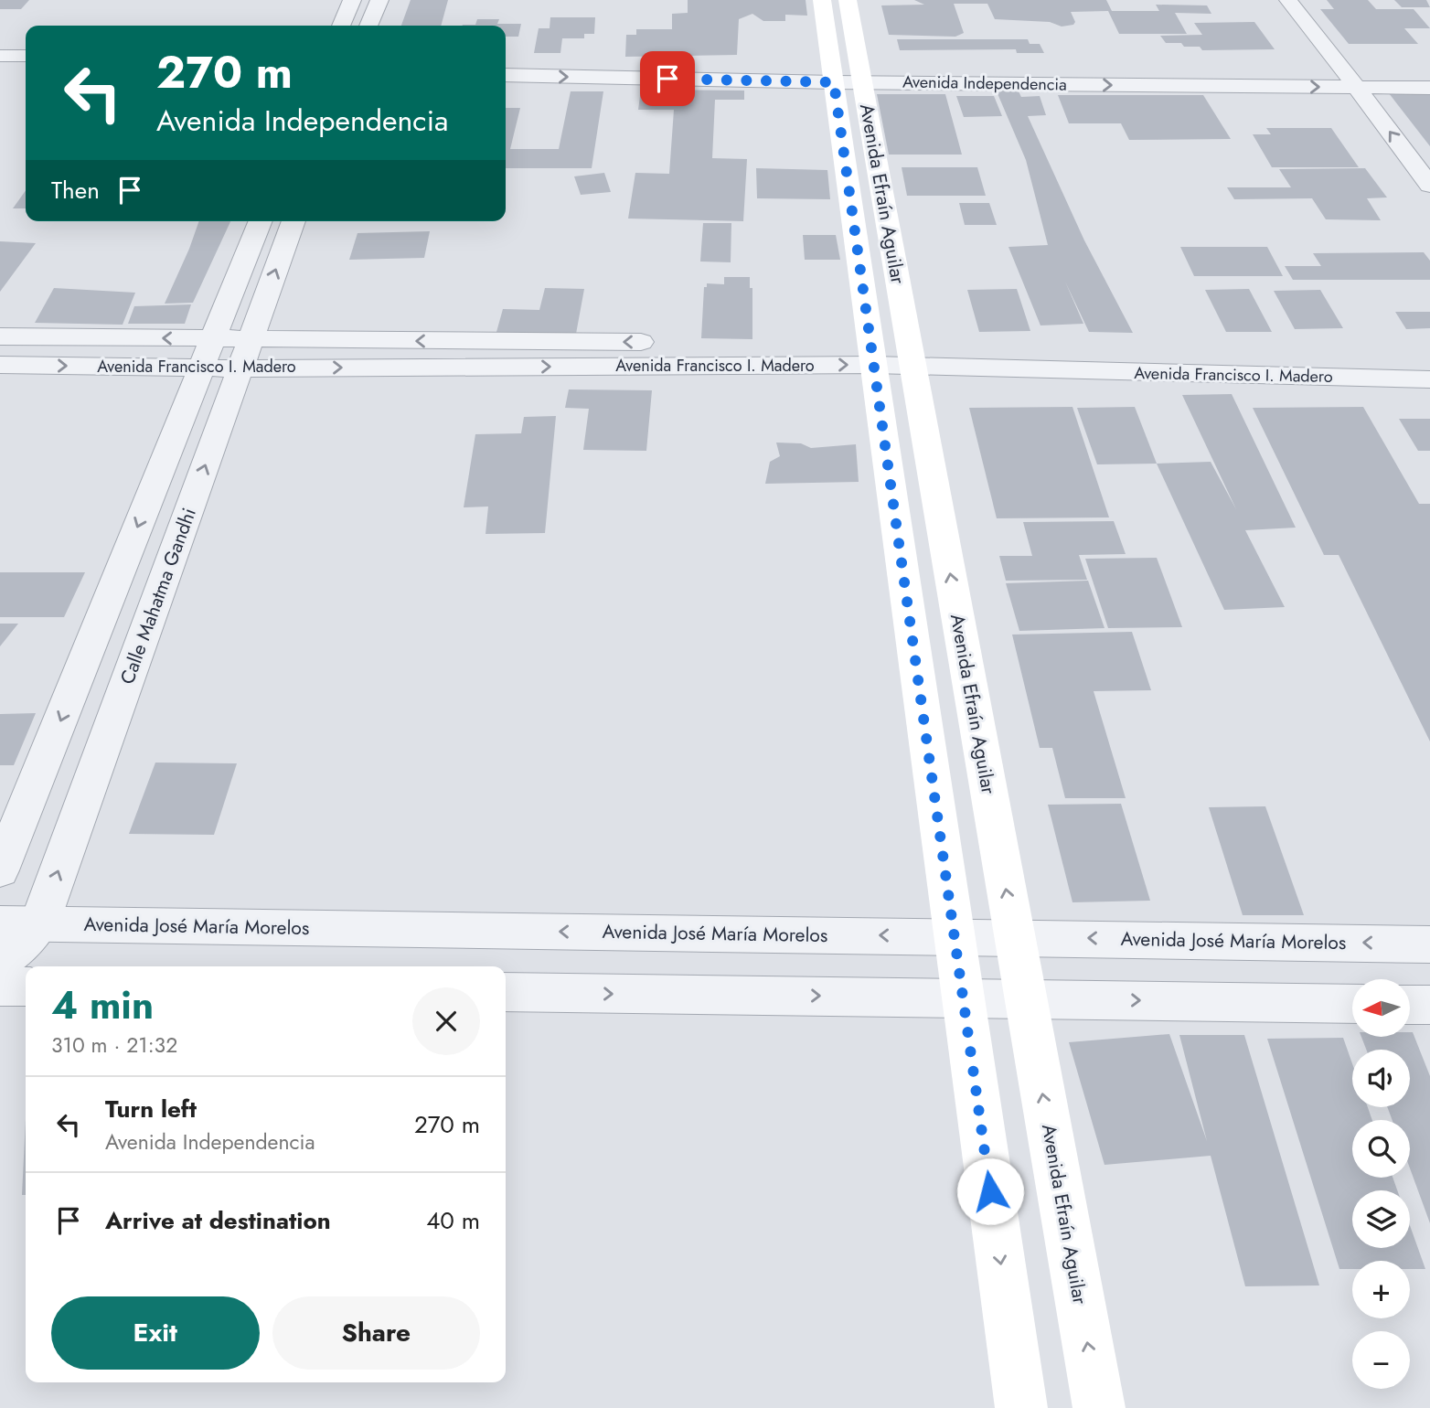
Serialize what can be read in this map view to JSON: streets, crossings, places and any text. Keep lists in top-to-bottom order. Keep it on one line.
{"streets":{"main road":["Avenida Efraín Aguilar"],"street":["Avenida Independencia","Avenida Francisco I. Madero","Calle Mahatma Gandhi","Avenida José María Morelos"]},"crossings":[["Avenida Independencia","Avenida Efraín Aguilar"],["Avenida Efraín Aguilar","Avenida Francisco I. Madero"],["Avenida Efraín Aguilar","Avenida José María Morelos"],["Avenida Francisco I. Madero","Calle Mahatma Gandhi"],["Calle Mahatma Gandhi","Avenida José María Morelos"]],"north":"left","page":{"turn":["270 m","Avenida Independencia"],"then":"Then","heading":["4 min","310 m · 21:32"],"map_buttons":["+","−"],"list":[{"name":"Turn left","note":"Avenida Independencia","value":"270 m"},{"name":"Arrive at destination","value":"40 m"}],"buttons":["Exit","Share"]}}
